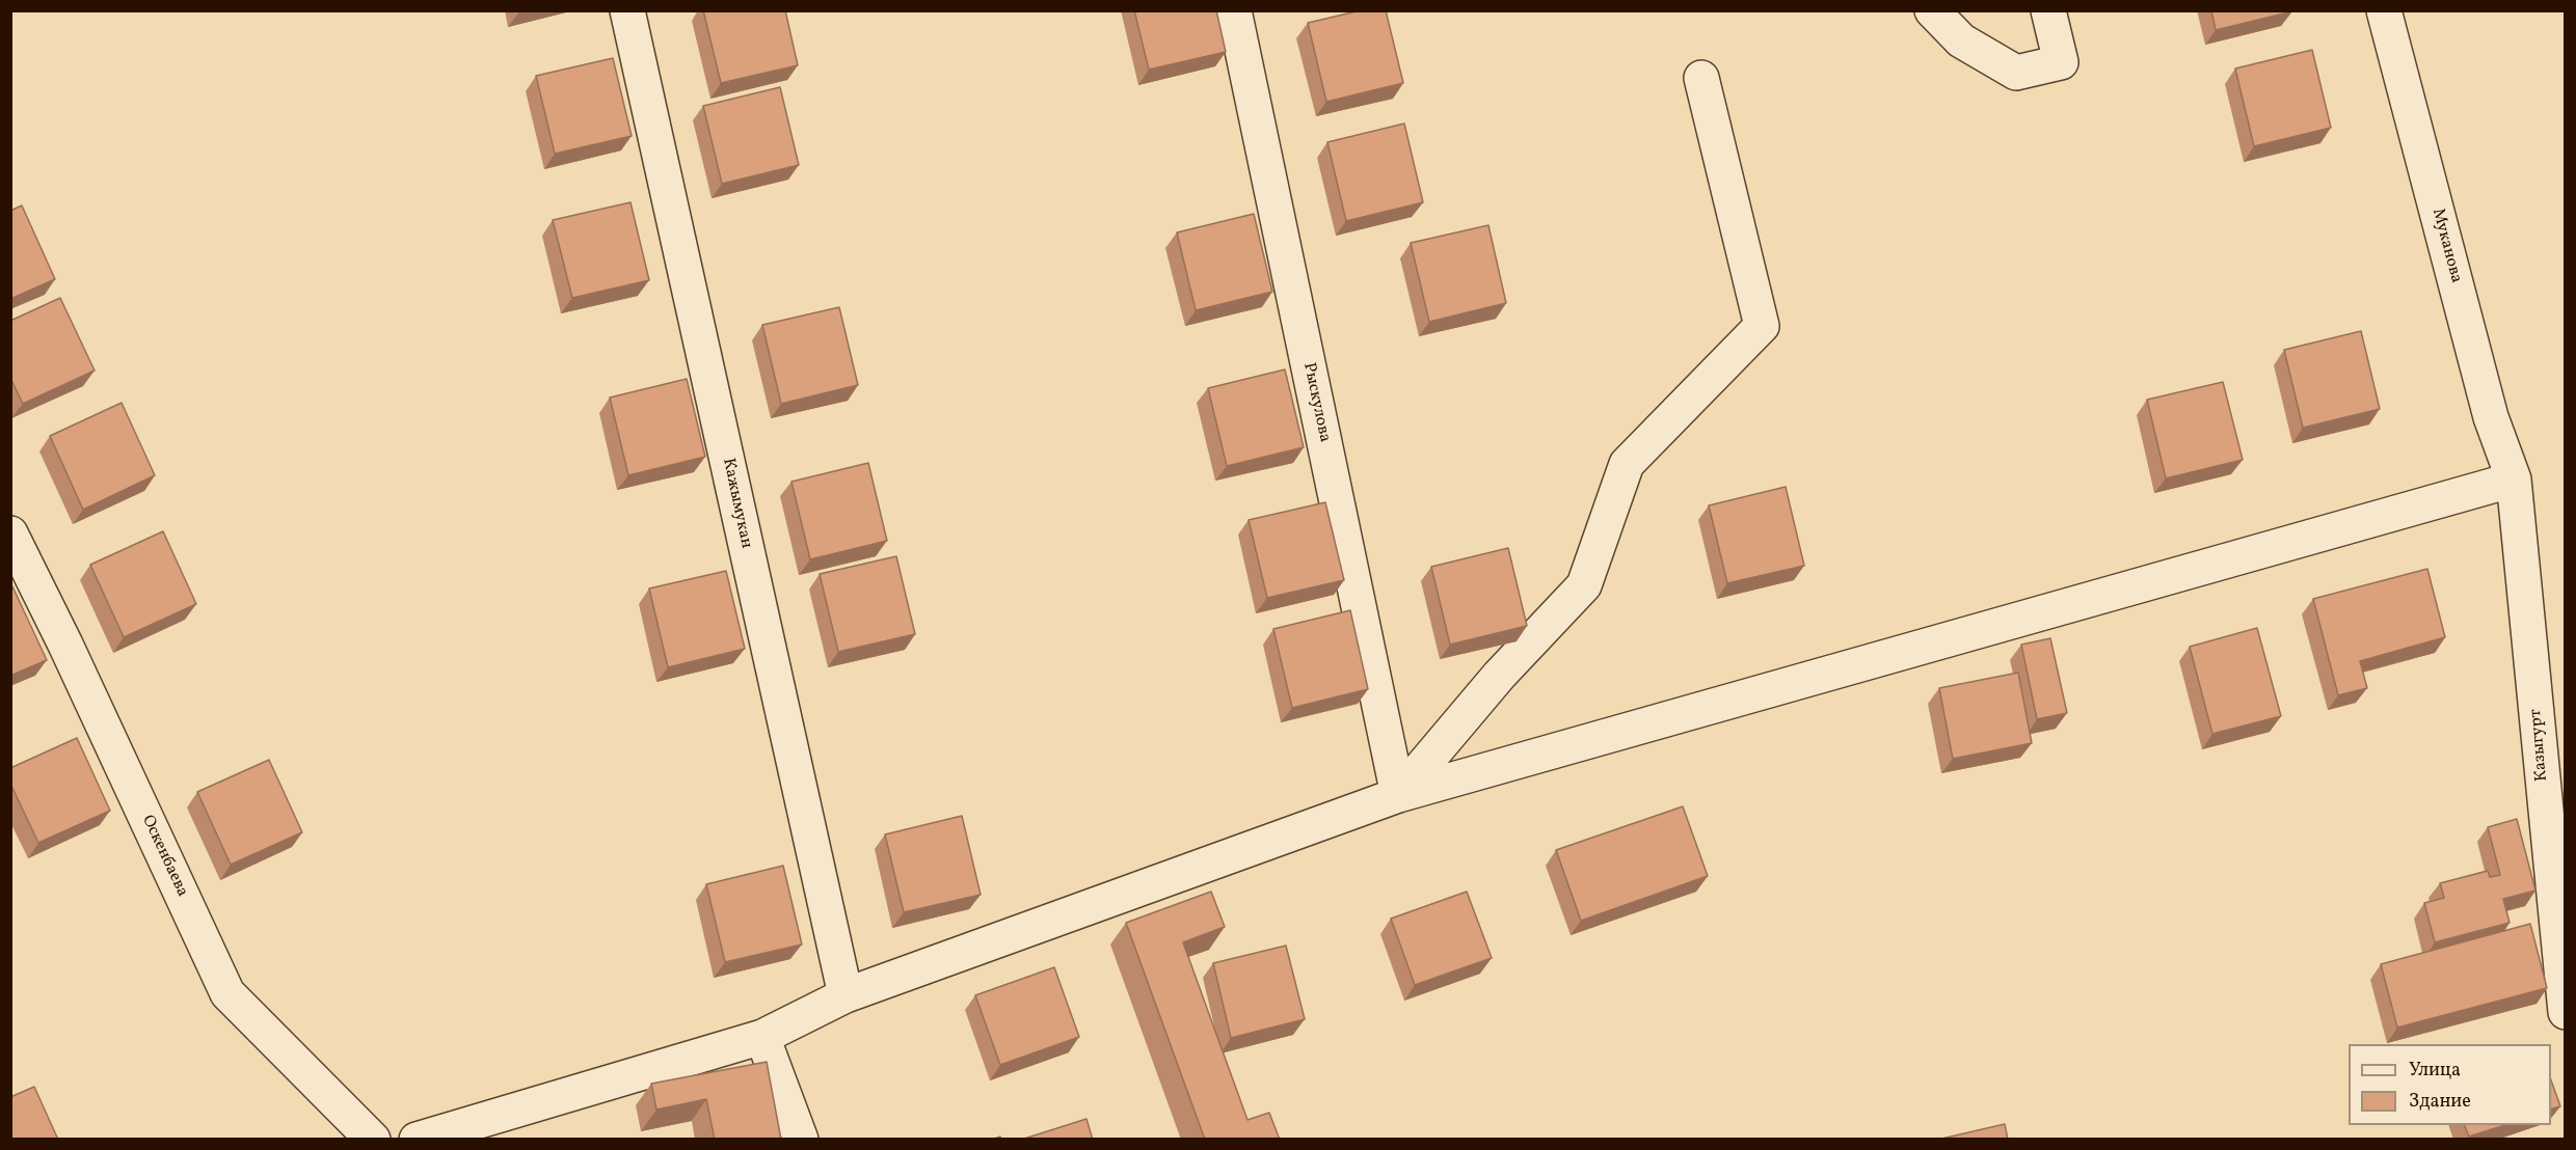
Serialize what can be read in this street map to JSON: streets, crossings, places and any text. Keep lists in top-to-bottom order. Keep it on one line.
{"streets":{"street":["Муканова","Рыскулова","Кажымукан","Казыгурт","Оскенбаева"]},"crossings":[["Муканова","Казыгурт"]],"legend":["Улица","Здание"]}
